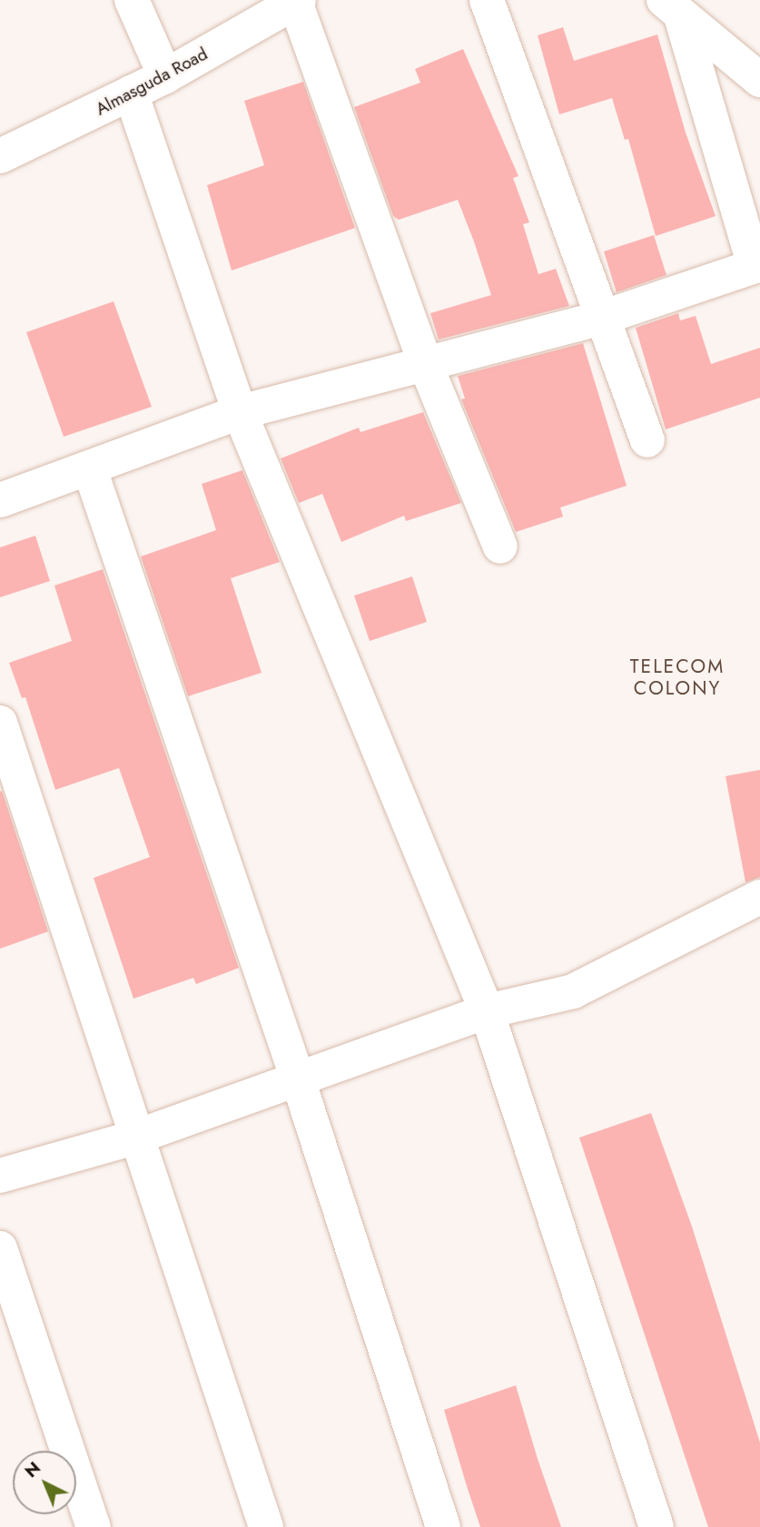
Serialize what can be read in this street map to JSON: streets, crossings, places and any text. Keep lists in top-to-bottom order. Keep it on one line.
{"streets":{"street":["Almasguda Road"]},"districts":["TELECOM COLONY"],"north":"top left"}
